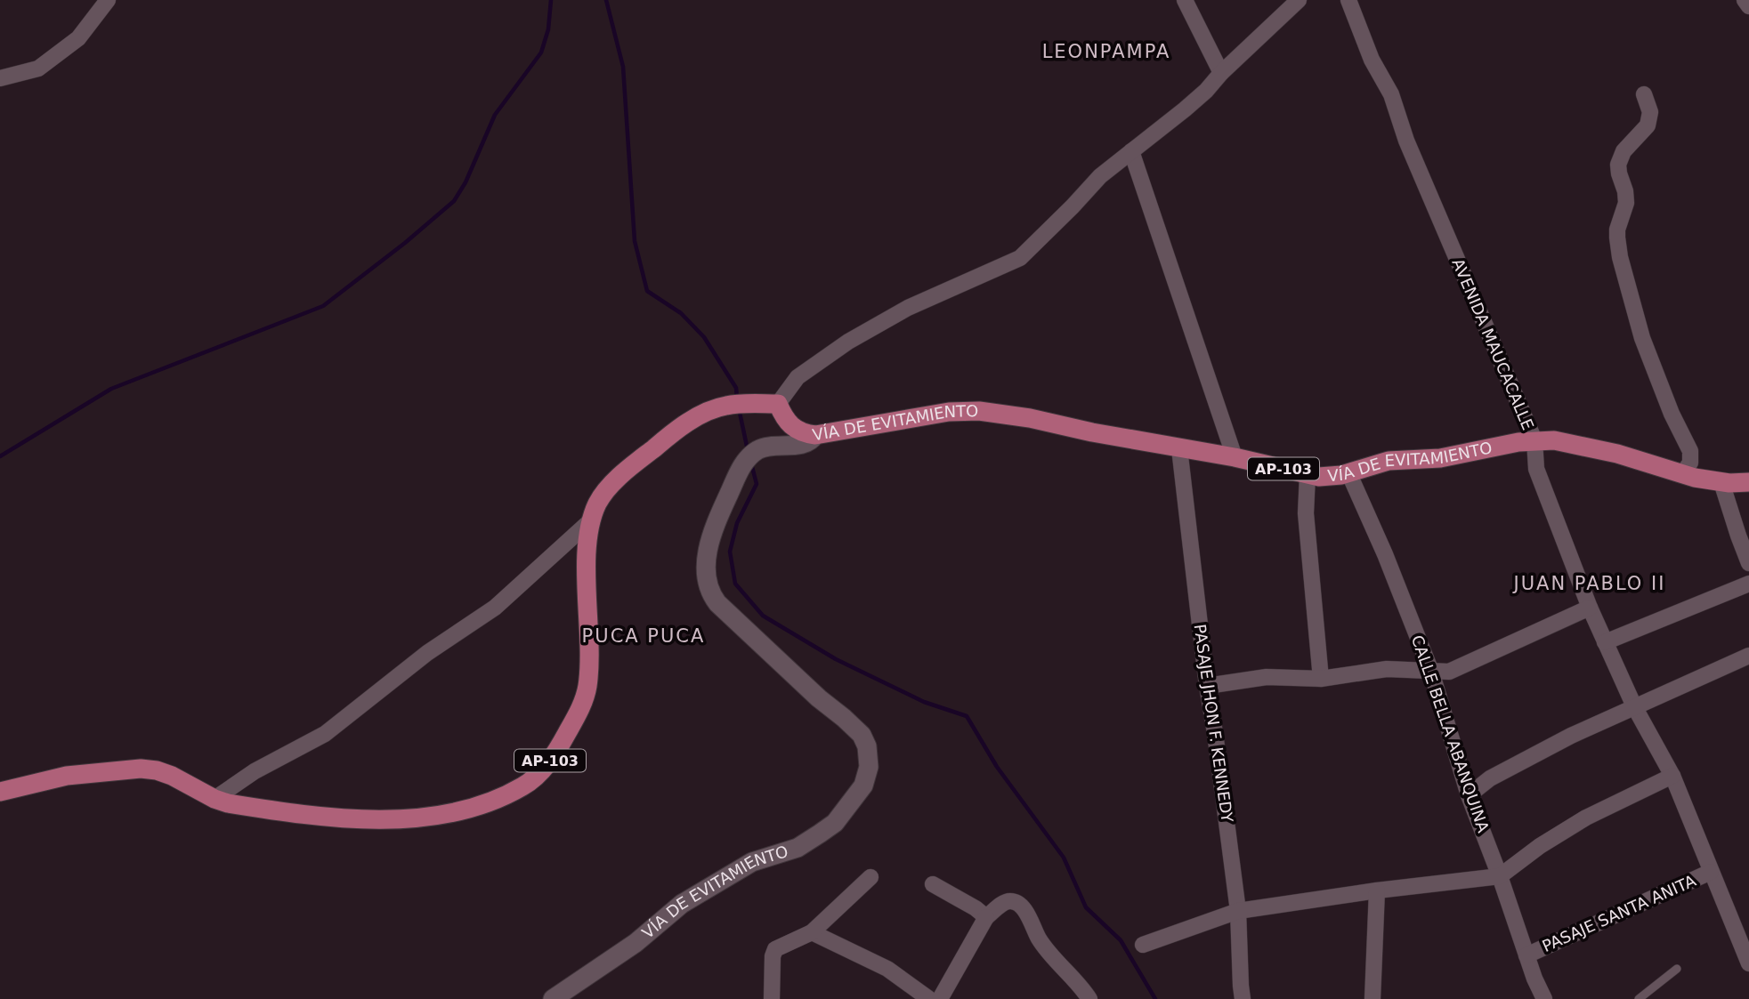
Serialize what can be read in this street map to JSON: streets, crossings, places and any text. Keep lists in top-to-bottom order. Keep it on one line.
{"streets":{"main road":["VÍA DE EVITAMIENTO","AP-103"],"street":["AVENIDA MAUCACALLE","PASAJE JHON F. KENNEDY","CALLE BELLA ABANQUINA","PASAJE SANTA ANITA"]},"crossings":[["AVENIDA MAUCACALLE","VÍA DE EVITAMIENTO"],["AVENIDA MAUCACALLE","PASAJE SANTA ANITA"],["VÍA DE EVITAMIENTO","PASAJE JHON F. KENNEDY"],["VÍA DE EVITAMIENTO","CALLE BELLA ABANQUINA"],["CALLE BELLA ABANQUINA","PASAJE SANTA ANITA"]],"districts":["LEONPAMPA","JUAN PABLO II","PUCA PUCA"]}
